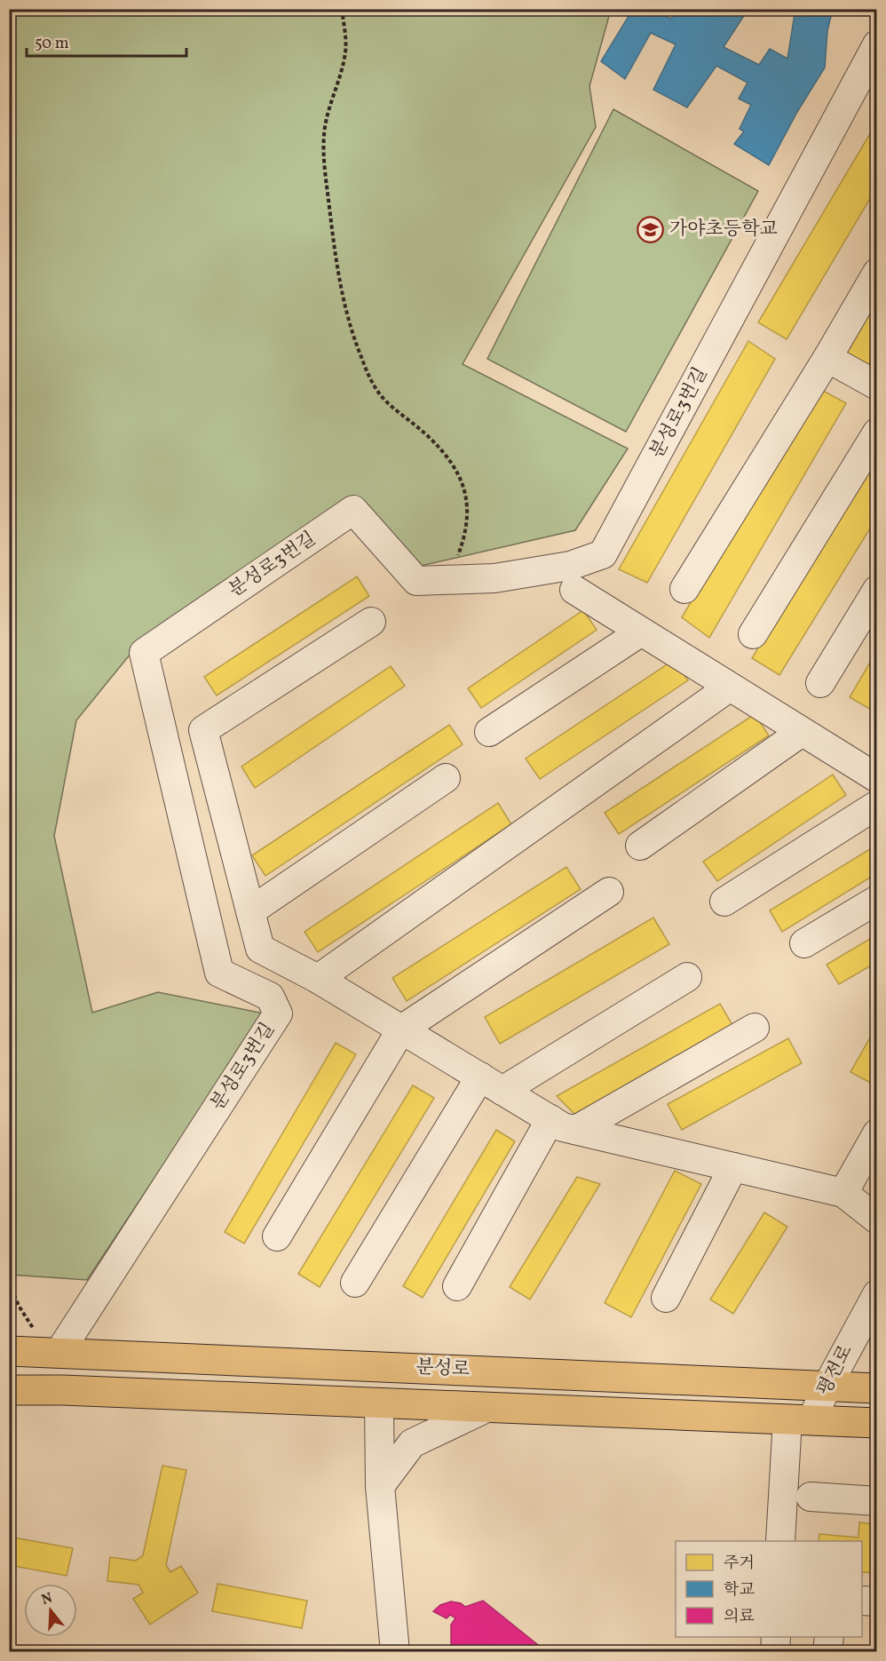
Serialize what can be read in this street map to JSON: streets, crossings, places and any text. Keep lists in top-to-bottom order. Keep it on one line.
{"streets":{"main road":["분성로"],"street":["분성로3번길","평전로"]},"crossings":[["분성로3번길","분성로"],["분성로","평전로"]],"places":{"school or university":["가야초등학교"]},"legend":["주거","학교","의료"],"scale_bar":"50 m","north":"top"}
